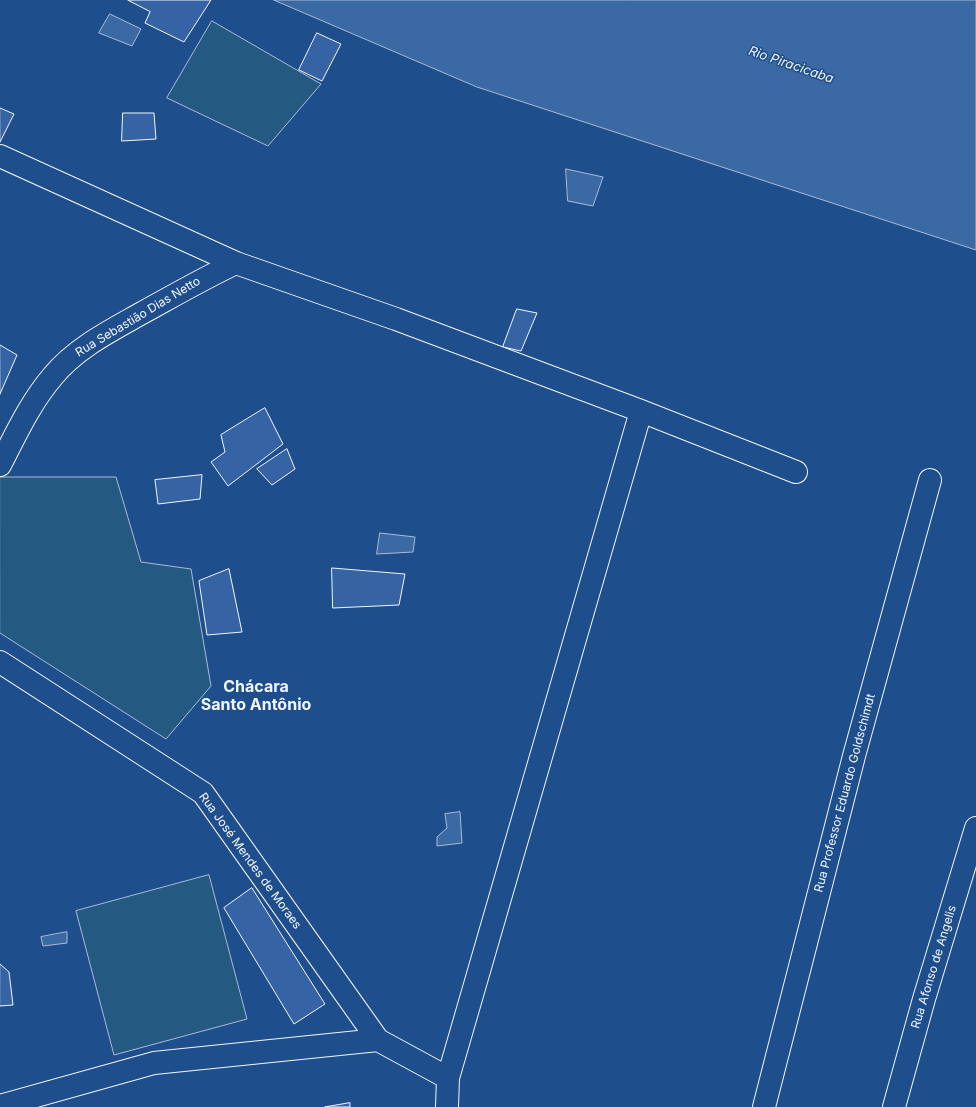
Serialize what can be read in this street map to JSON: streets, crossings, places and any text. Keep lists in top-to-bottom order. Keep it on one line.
{"streets":{"street":["Rua Sebastião Dias Netto","Rua Professor Eduardo Goldschimdt","Rua José Mendes de Moraes","Rua Afonso de Angelis"]},"districts":["Chácara Santo Antônio"],"water":["Rio Piracicaba"]}
